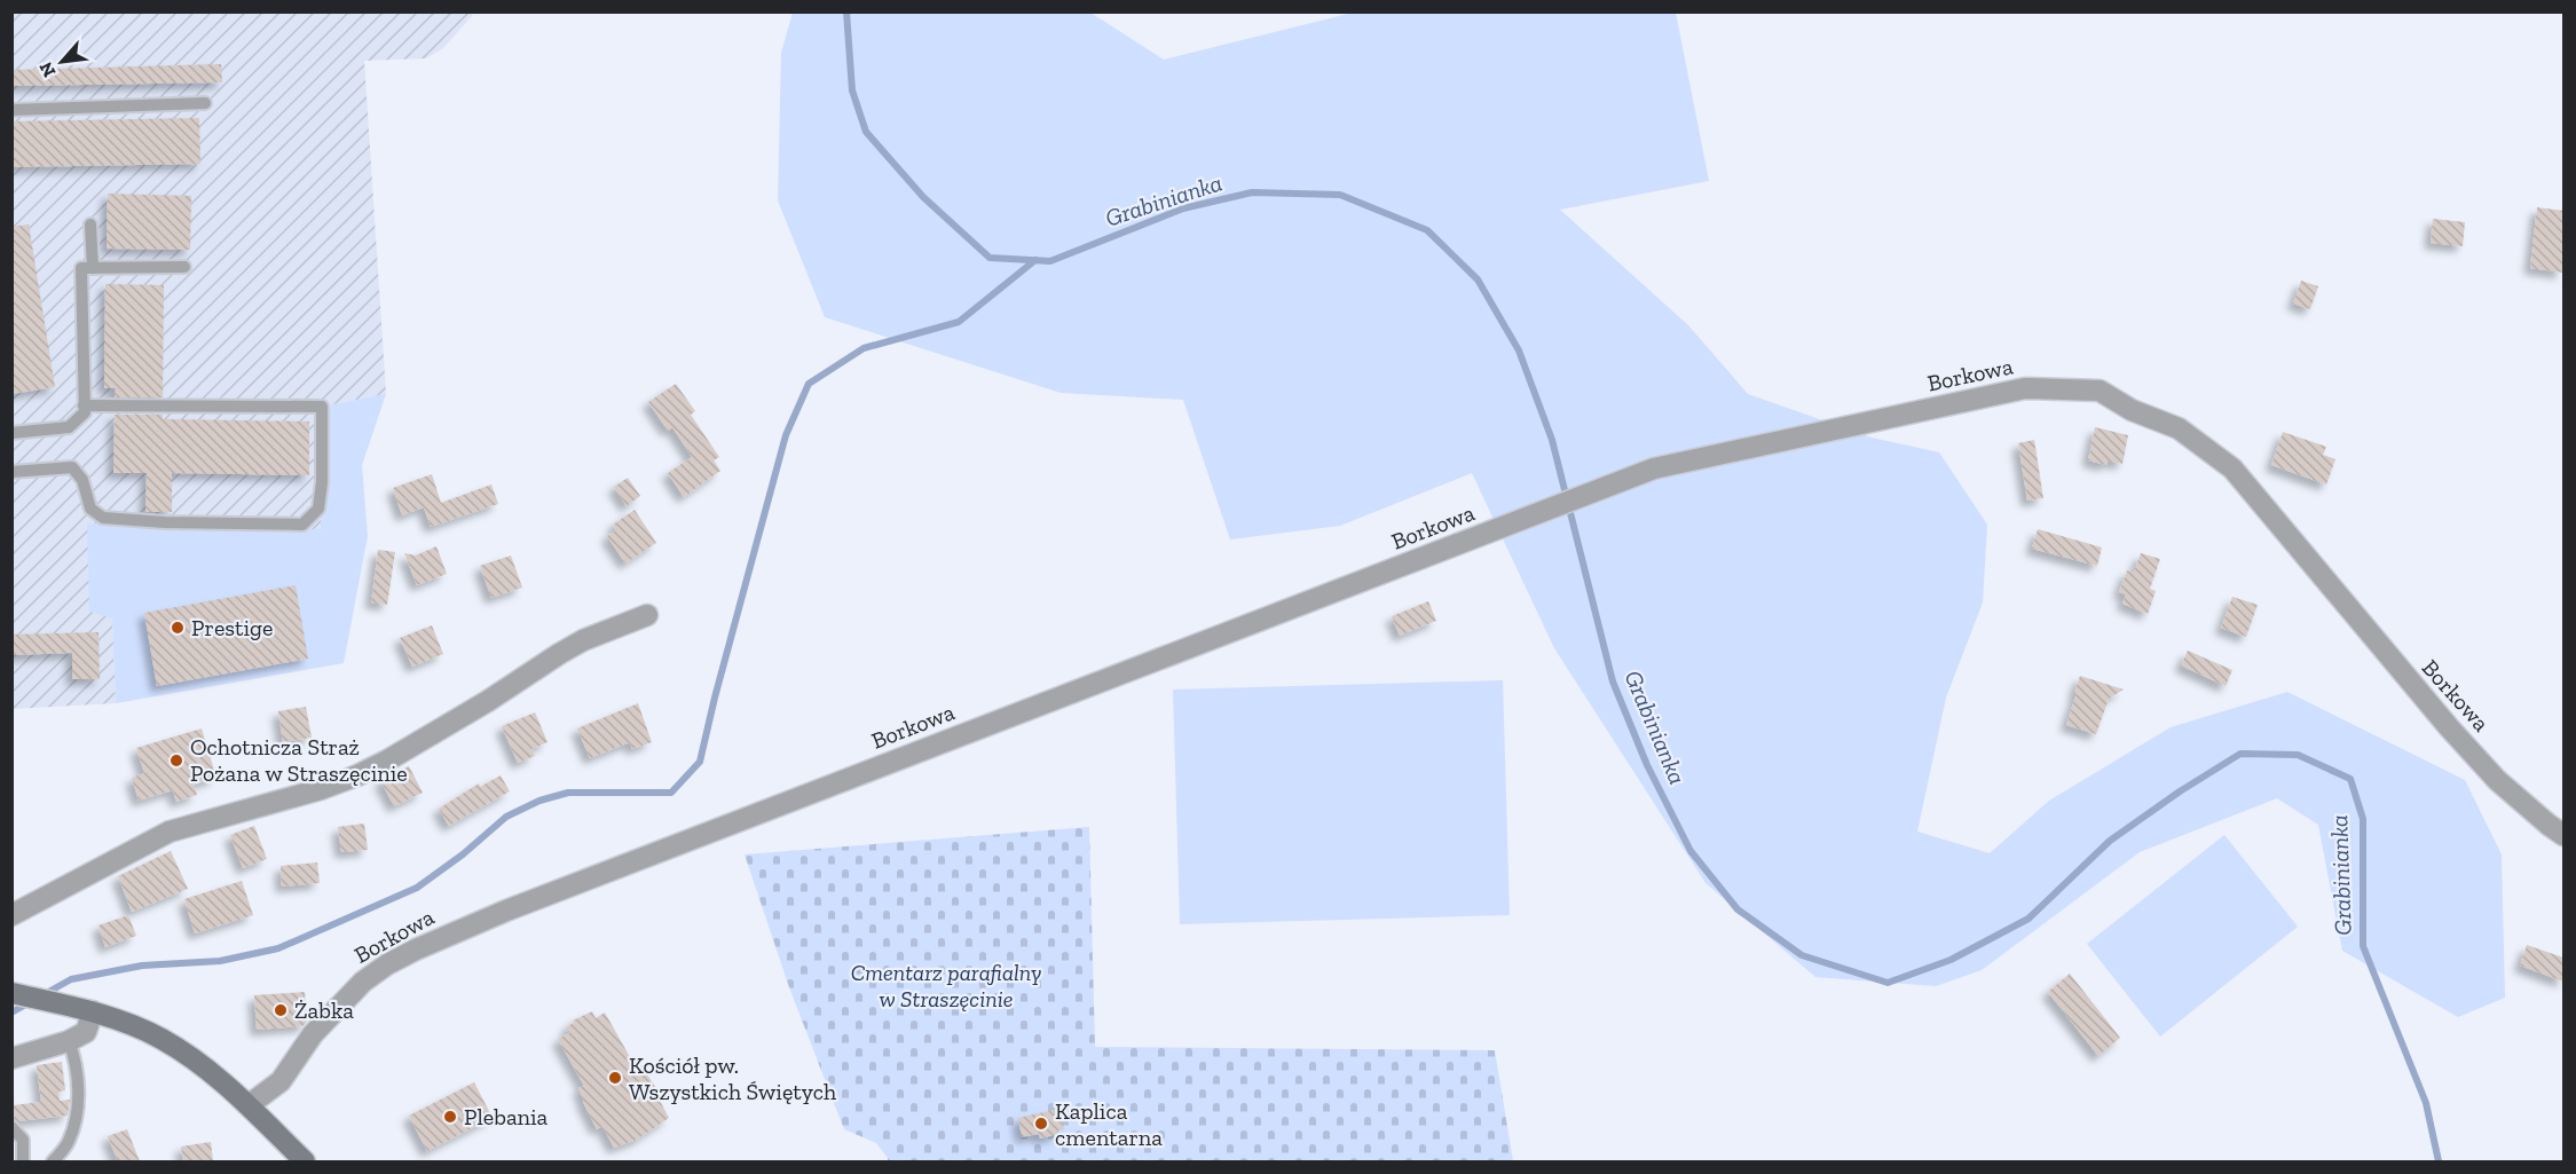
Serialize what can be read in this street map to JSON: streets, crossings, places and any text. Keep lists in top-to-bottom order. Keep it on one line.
{"streets":{"street":["Borkowa"]},"water":["Grabinianka"],"parks":["Cmentarz parafialny w Straszęcinie"],"places":["Prestige","Ochotnicza Straż Pożana w Straszęcinie","Żabka","Kościół pw. Wszystkich Świętych","Plebania","Kaplica cmentarna"],"north":"bottom left"}
